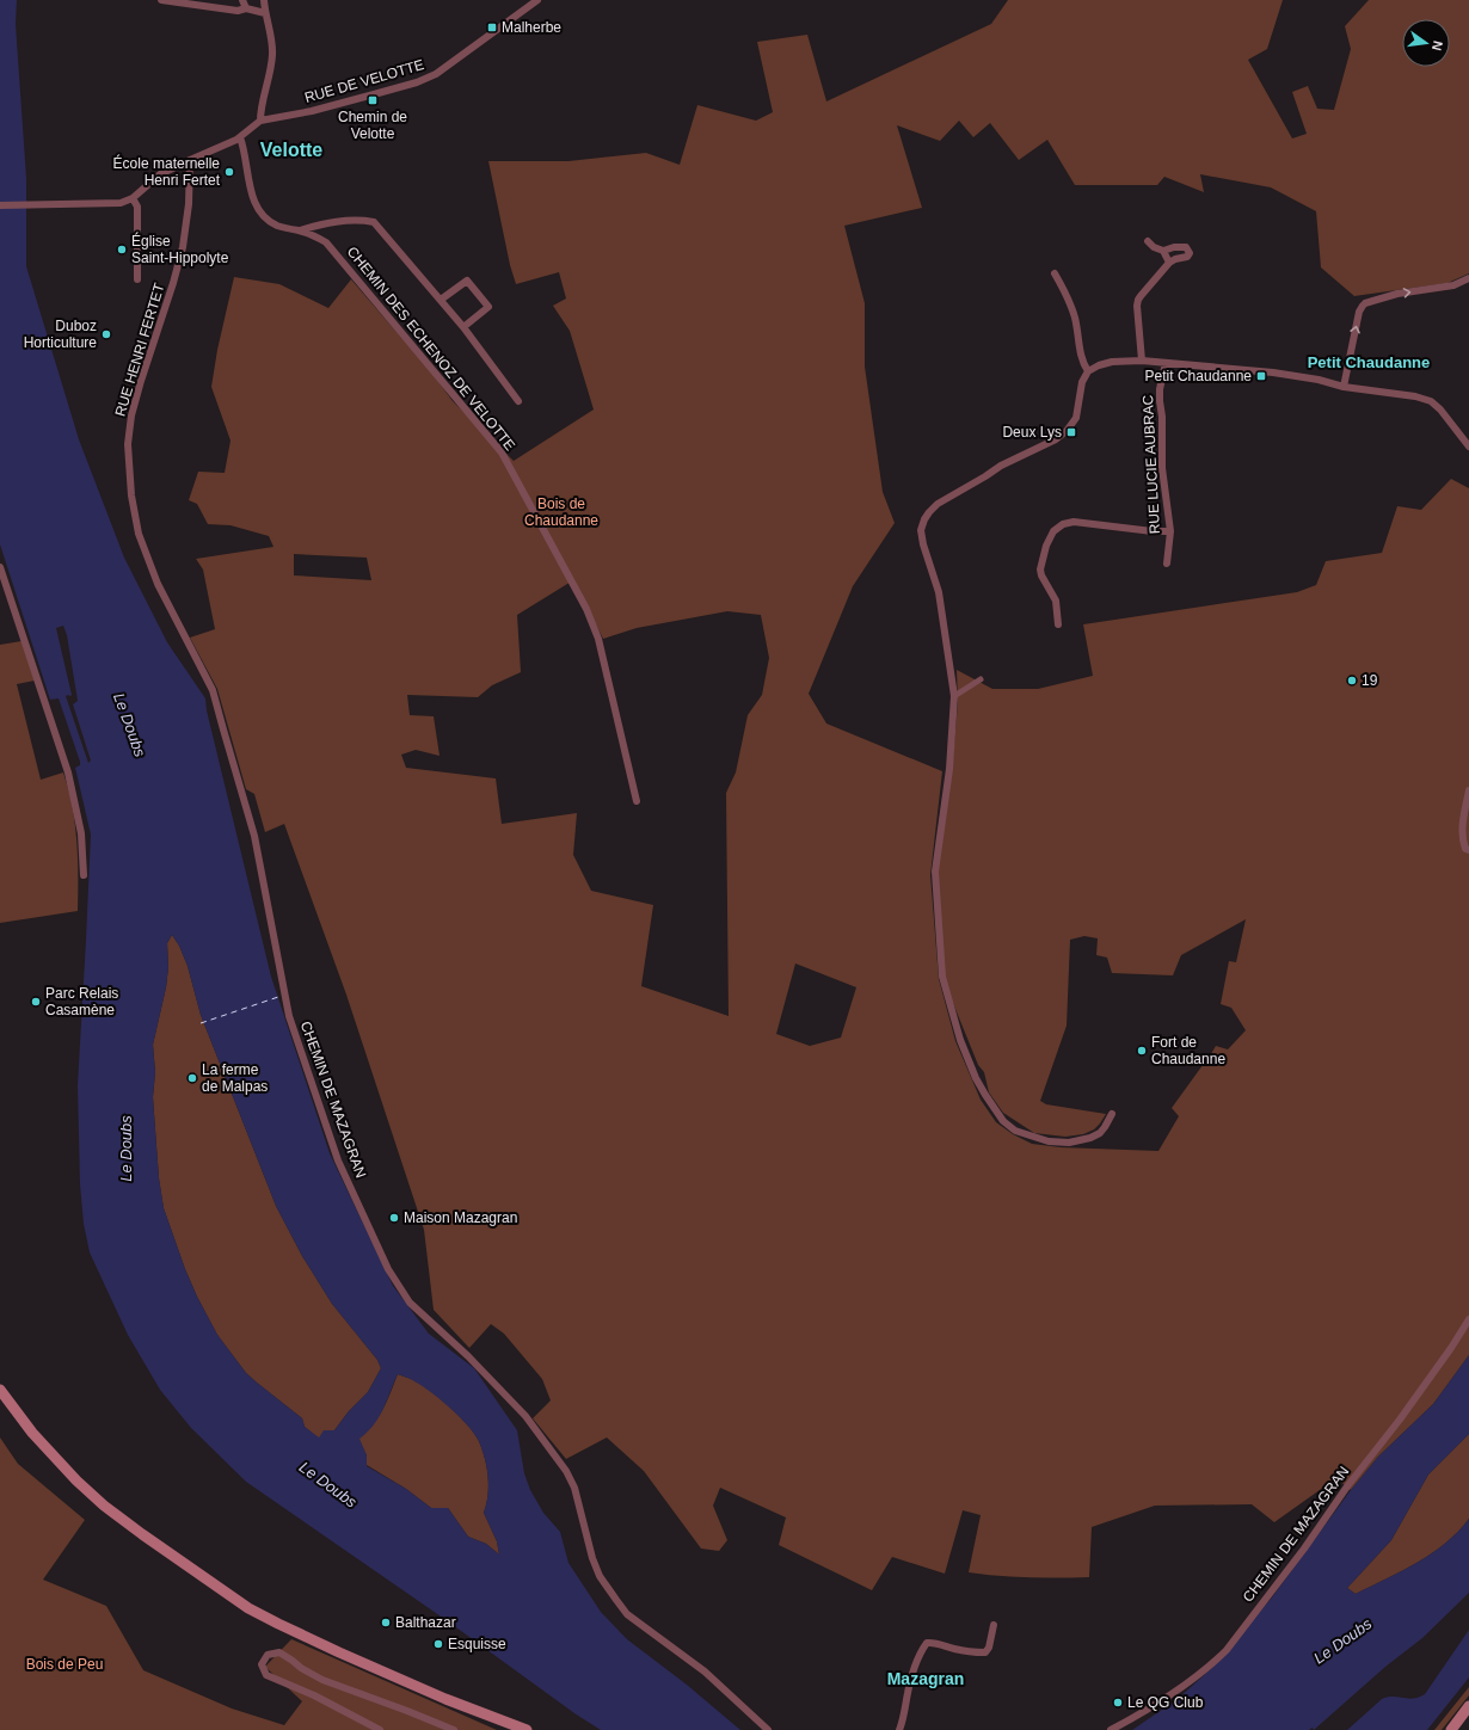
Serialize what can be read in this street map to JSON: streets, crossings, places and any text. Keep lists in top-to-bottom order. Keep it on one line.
{"streets":{"street":["RUE DE VELOTTE","CHEMIN DES ECHENOZ DE VELOTTE","RUE HENRI FERTET","RUE LUCIE AUBRAC","CHEMIN DE MAZAGRAN"]},"crossings":[["RUE HENRI FERTET","CHEMIN DE MAZAGRAN"]],"districts":["Velotte","Petit Chaudanne","Mazagran"],"water":["Le Doubs"],"parks":["Bois de Chaudanne","Bois de Peu"],"places":{"transit":["Malherbe","Chemin de Velotte","Petit Chaudanne","Deux Lys"],"other":["École maternelle Henri Fertet","Église Saint-Hippolyte","Duboz Horticulture","19","Parc Relais Casamène","Fort de Chaudanne","La ferme de Malpas","Maison Mazagran","Balthazar","Esquisse","Le QG Club"]},"north":"right"}
